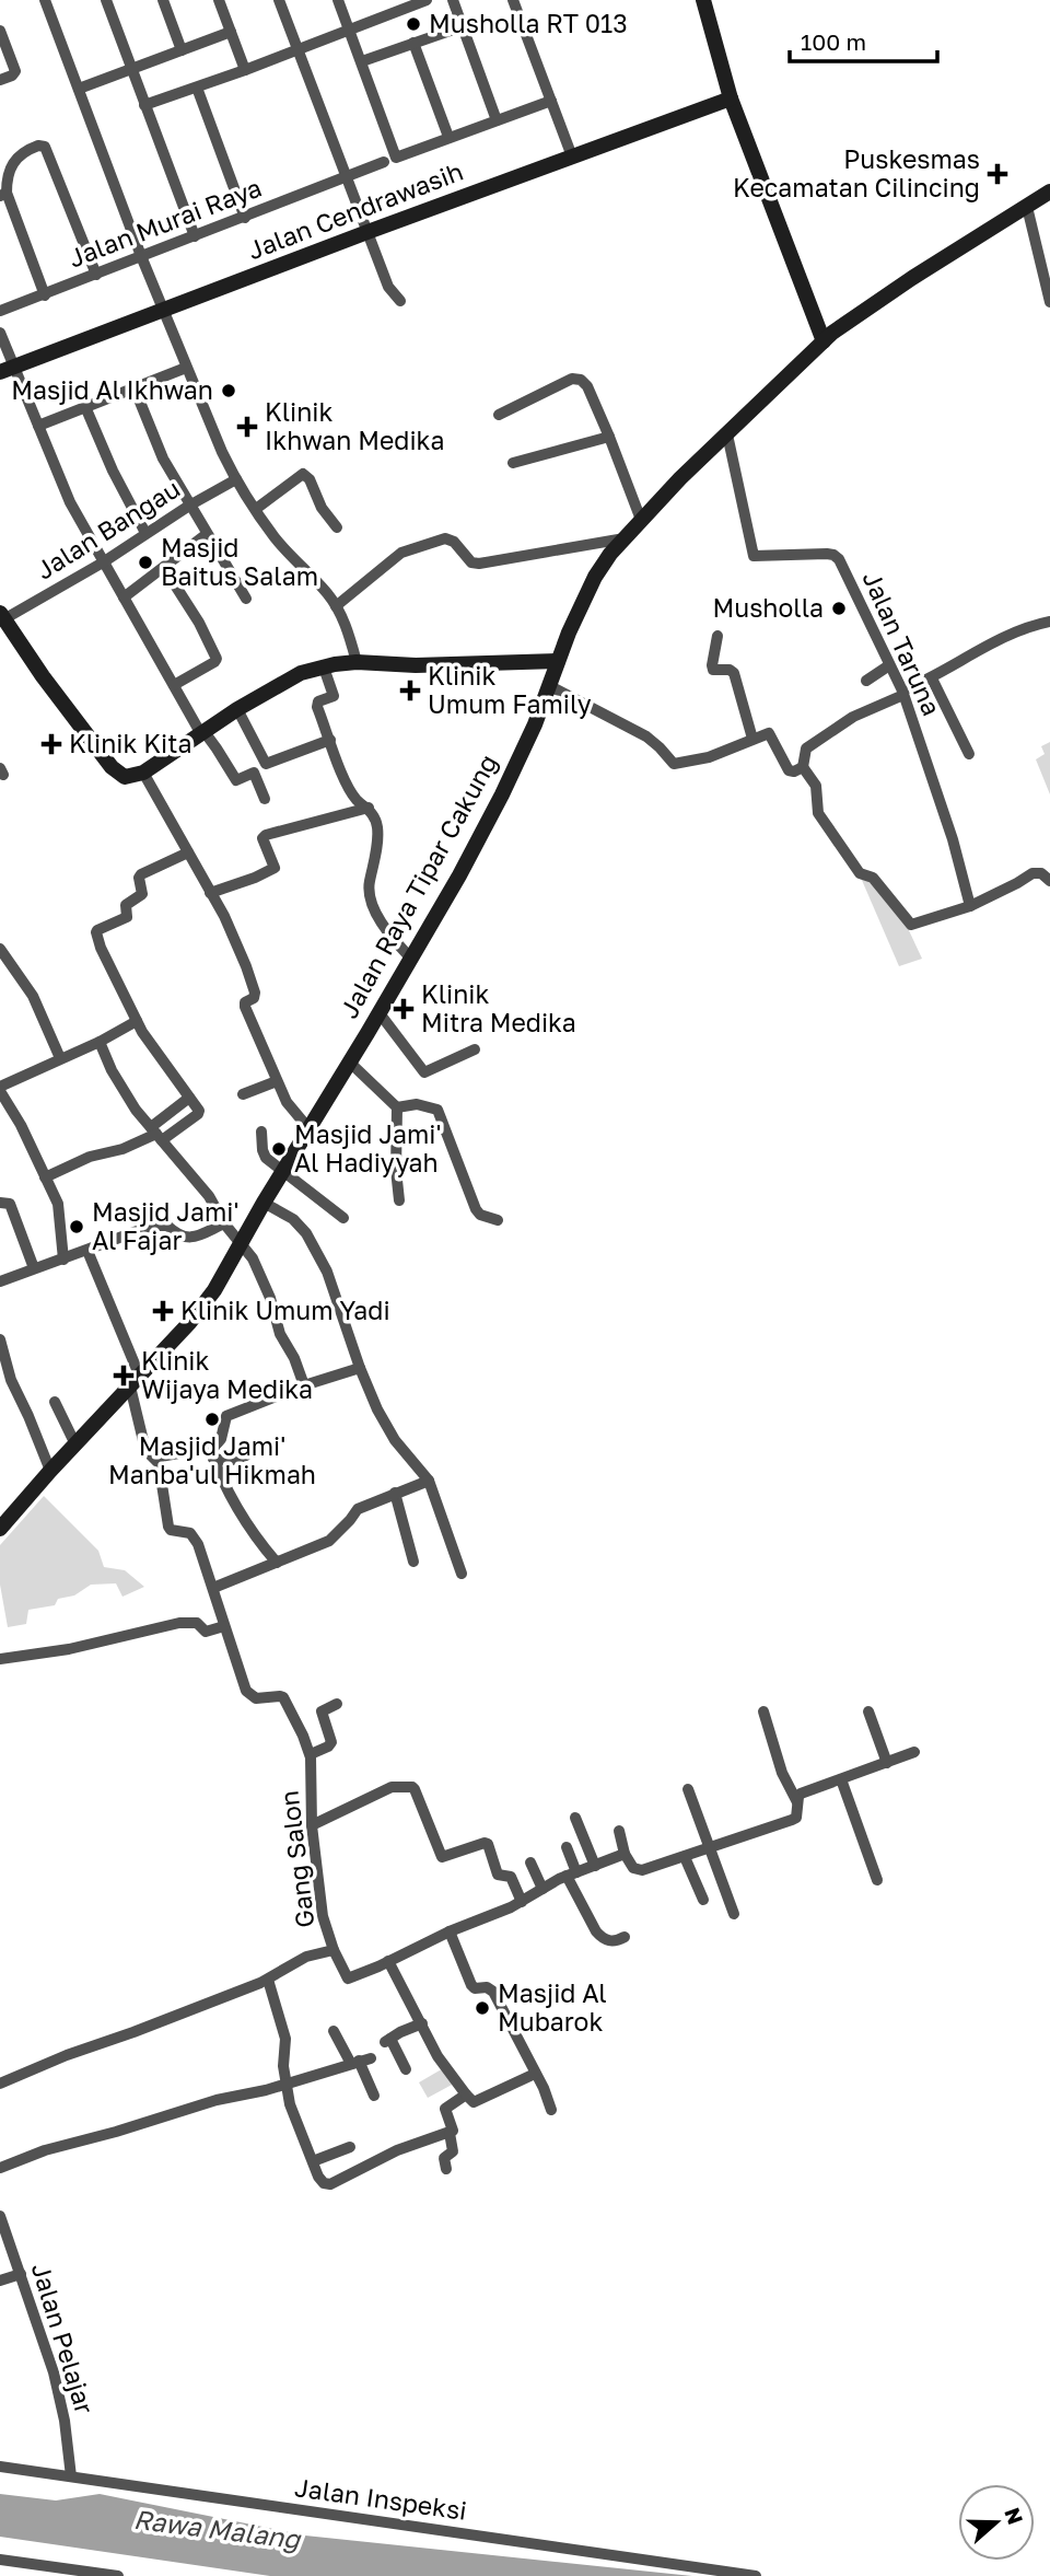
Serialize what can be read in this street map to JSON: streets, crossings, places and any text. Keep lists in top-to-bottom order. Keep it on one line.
{"streets":{"street":["Jalan Cendrawasih","Jalan Murai Raya","Jalan Bangau","Jalan Taruna","Jalan Raya Tipar Cakung","Gang Salon","Jalan Pelajar","Jalan Inspeksi"]},"crossings":[["Jalan Taruna","Jalan Raya Tipar Cakung"],["Jalan Raya Tipar Cakung","Gang Salon"],["Jalan Pelajar","Jalan Inspeksi"]],"water":["Rawa Malang"],"places":{"other":["Musholla RT 013","Masjid Al Ikhwan","Masjid Baitus Salam","Musholla","Masjid Jami' Al Hadiyyah","Masjid Jami' Al Fajar","Masjid Jami' Manba'ul Hikmah","Masjid Al Mubarok"],"health":["Puskesmas Kecamatan Cilincing","Klinik Ikhwan Medika","Klinik Umum Family","Klinik Kita","Klinik Mitra Medika","Klinik Umum Yadi","Klinik Wijaya Medika"]},"scale_bar":"100 m","north":"right"}
